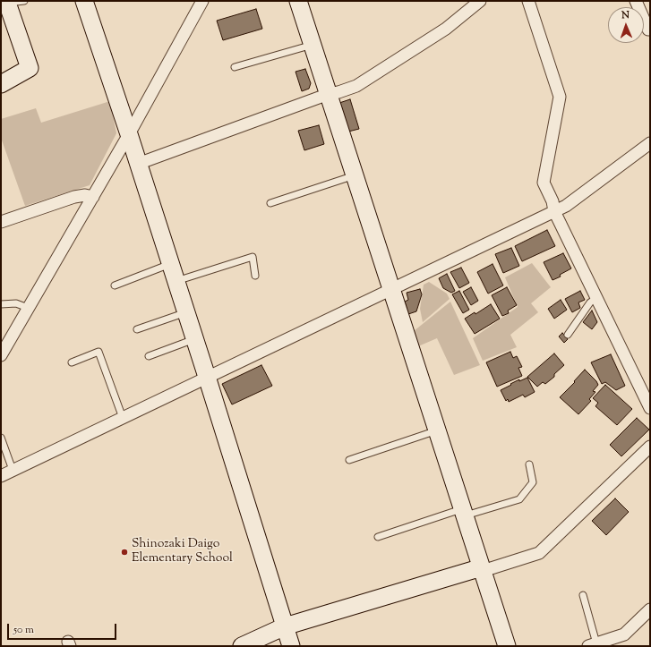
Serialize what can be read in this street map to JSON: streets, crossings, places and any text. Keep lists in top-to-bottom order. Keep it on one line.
{"places":["Shinozaki Daigo Elementary School"],"scale_bar":"50 m","north":"top"}
